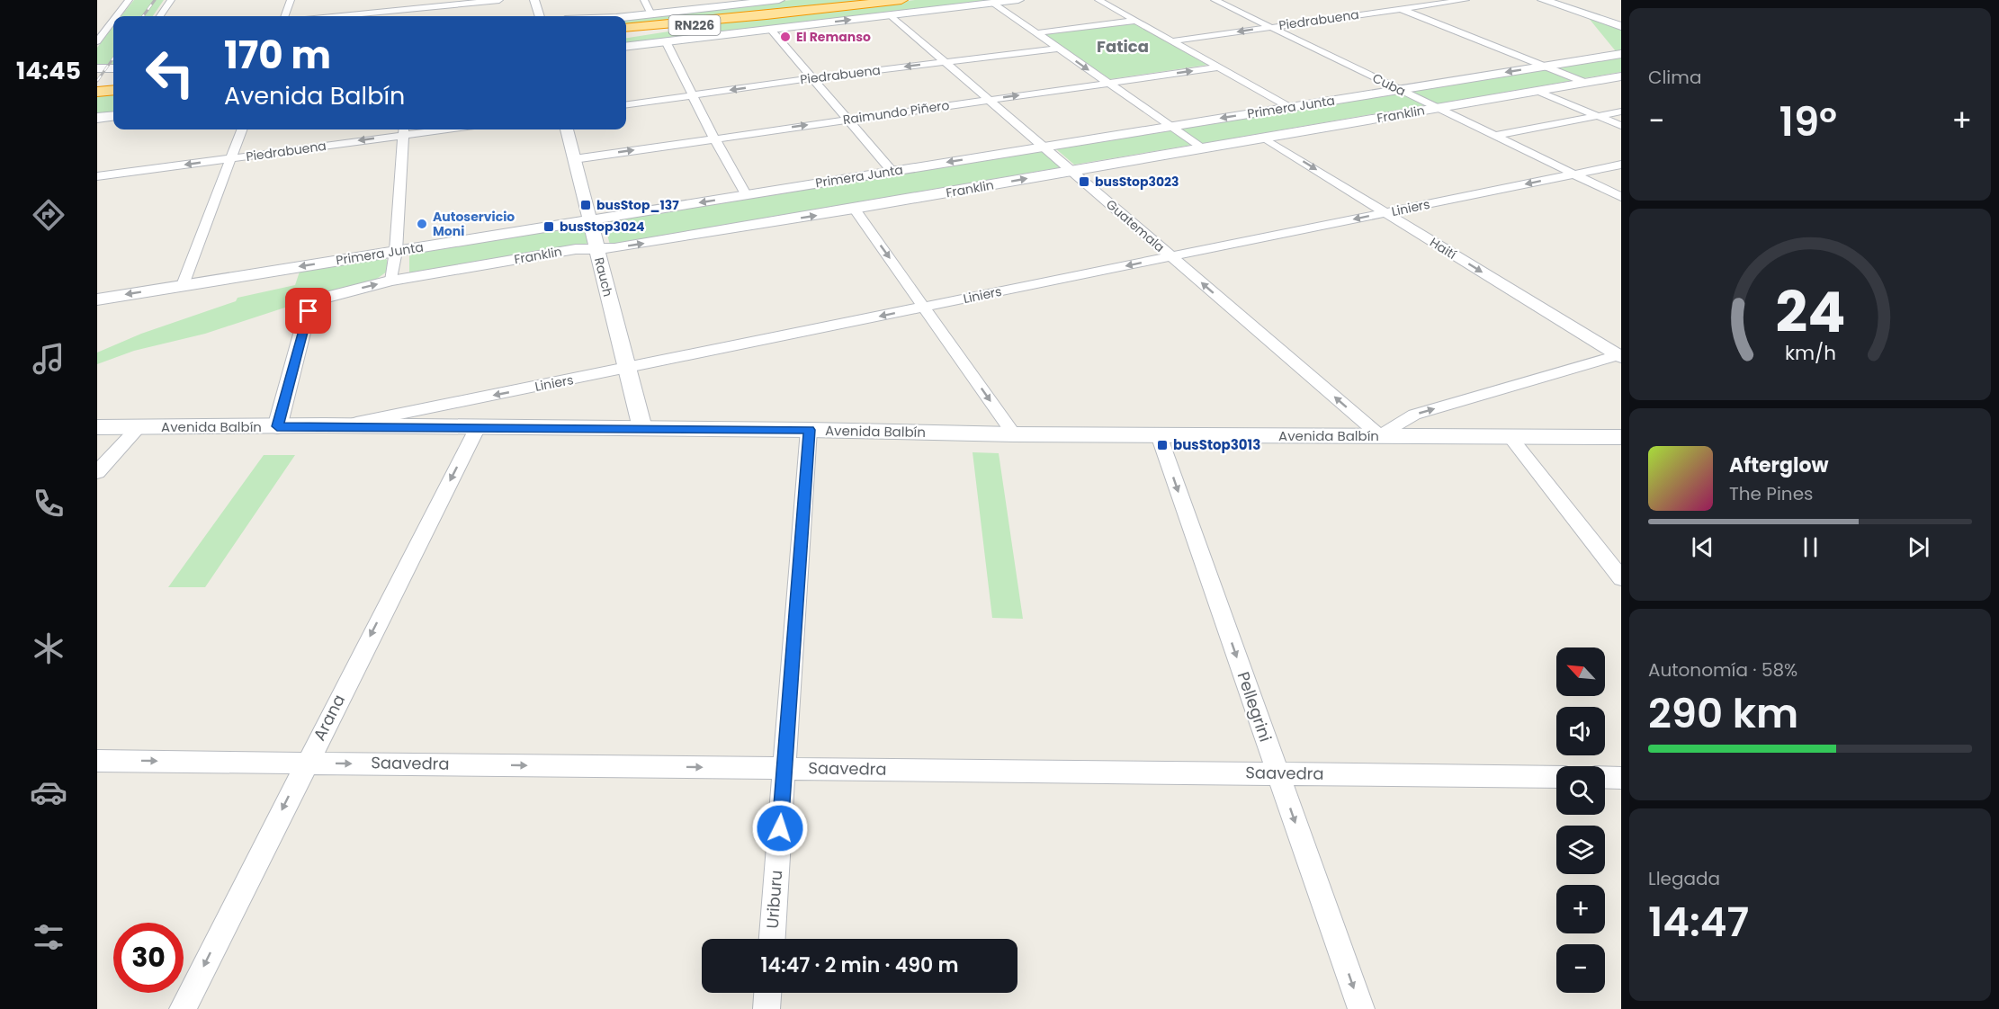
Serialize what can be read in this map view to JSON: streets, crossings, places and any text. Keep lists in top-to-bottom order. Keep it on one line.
{"streets":{"highway":["RN226"],"main road":["Avenida Balbín"],"street":["Piedrabuena","Cuba","Primera Junta","Raimundo Piñero","Franklin","Liniers","Guatemala","Haití","Rauch","Pellegrini","Arana","Saavedra","Uriburu"]},"crossings":[["Piedrabuena","Cuba"],["Piedrabuena","Guatemala"],["Cuba","Primera Junta"],["Cuba","Franklin"],["Cuba","Liniers"],["Primera Junta","Guatemala"],["Primera Junta","Rauch"],["Raimundo Piñero","Guatemala"],["Raimundo Piñero","Rauch"],["Franklin","Guatemala"],["Franklin","Haití"],["Franklin","Rauch"],["Franklin","Avenida Balbín"],["Liniers","Guatemala"],["Liniers","Haití"],["Liniers","Rauch"],["Liniers","Avenida Balbín"],["Guatemala","Avenida Balbín"],["Rauch","Avenida Balbín"],["Avenida Balbín","Pellegrini"],["Avenida Balbín","Arana"],["Avenida Balbín","Uriburu"],["Pellegrini","Saavedra"],["Arana","Saavedra"],["Saavedra","Uriburu"]],"one_way":["Piedrabuena","Primera Junta","Raimundo Piñero","Franklin","Liniers","Guatemala","Haití","Pellegrini","Arana","Saavedra"],"districts":["Fatica"],"places":{"other":["El Remanso","Autoservicio Moni"],"transit":["busStop3023","busStop_137","busStop3024","busStop3013"]},"north":"top left","page":{"tabs":"14:45","tile":["Clima",["Autonomía · 58%","290 km"],["Llegada","14:47"]],"turn":["170 m","Avenida Balbín"],"heat":["−","19°","+"],"song":["Afterglow","The Pines"],"map_buttons":["+","−"],"limit":"30","trip":"14:47 · 2 min · 490 m","gauge":["24","km/h"]}}
